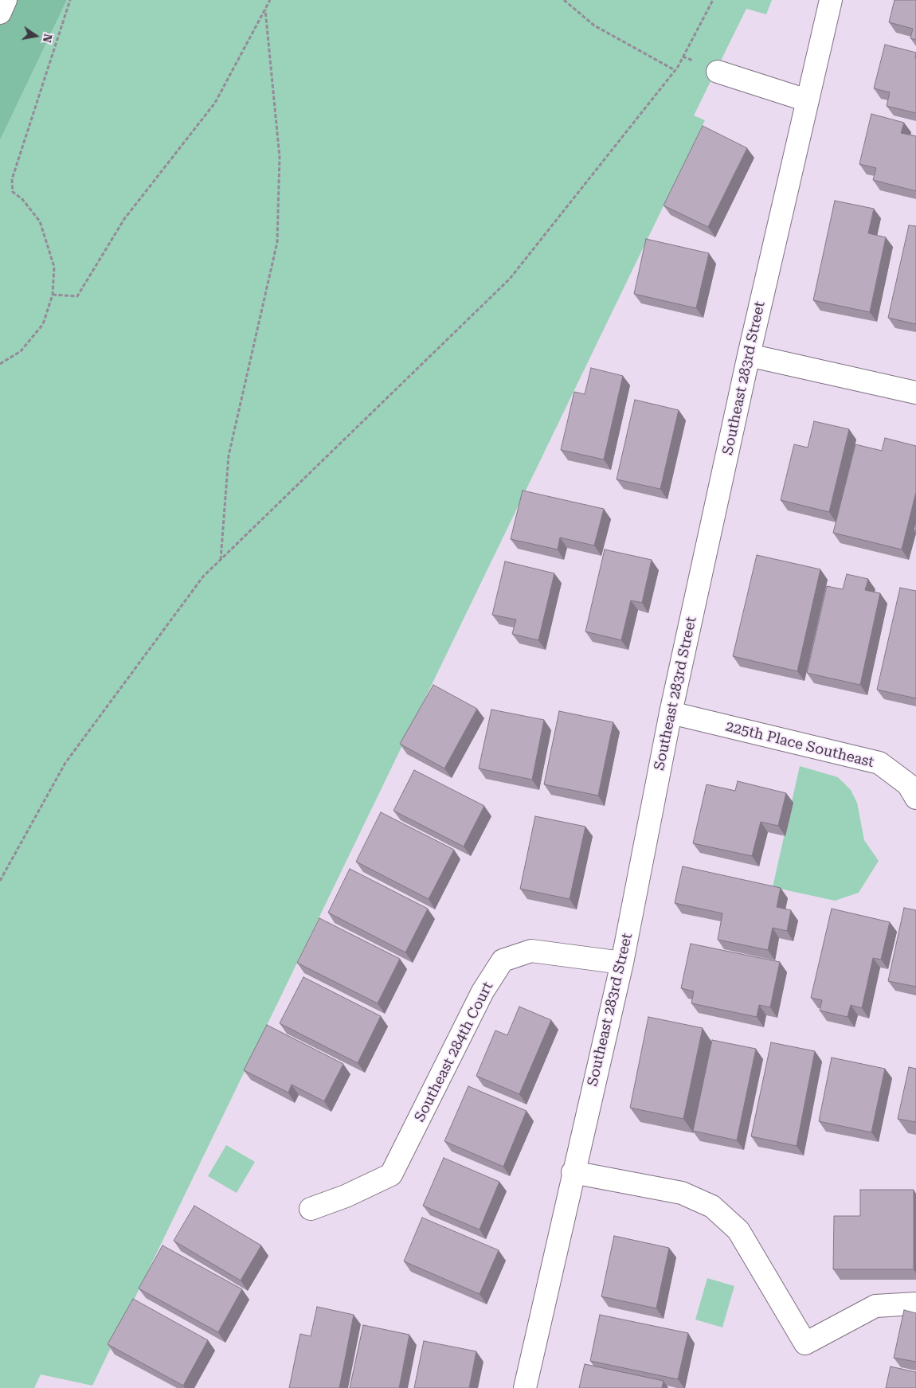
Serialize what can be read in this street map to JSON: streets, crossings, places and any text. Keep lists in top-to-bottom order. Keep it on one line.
{"streets":{"street":["Southeast 283rd Street","225th Place Southeast","Southeast 284th Court"]},"crossings":[["Southeast 283rd Street","225th Place Southeast"],["Southeast 283rd Street","Southeast 284th Court"]],"north":"right"}
